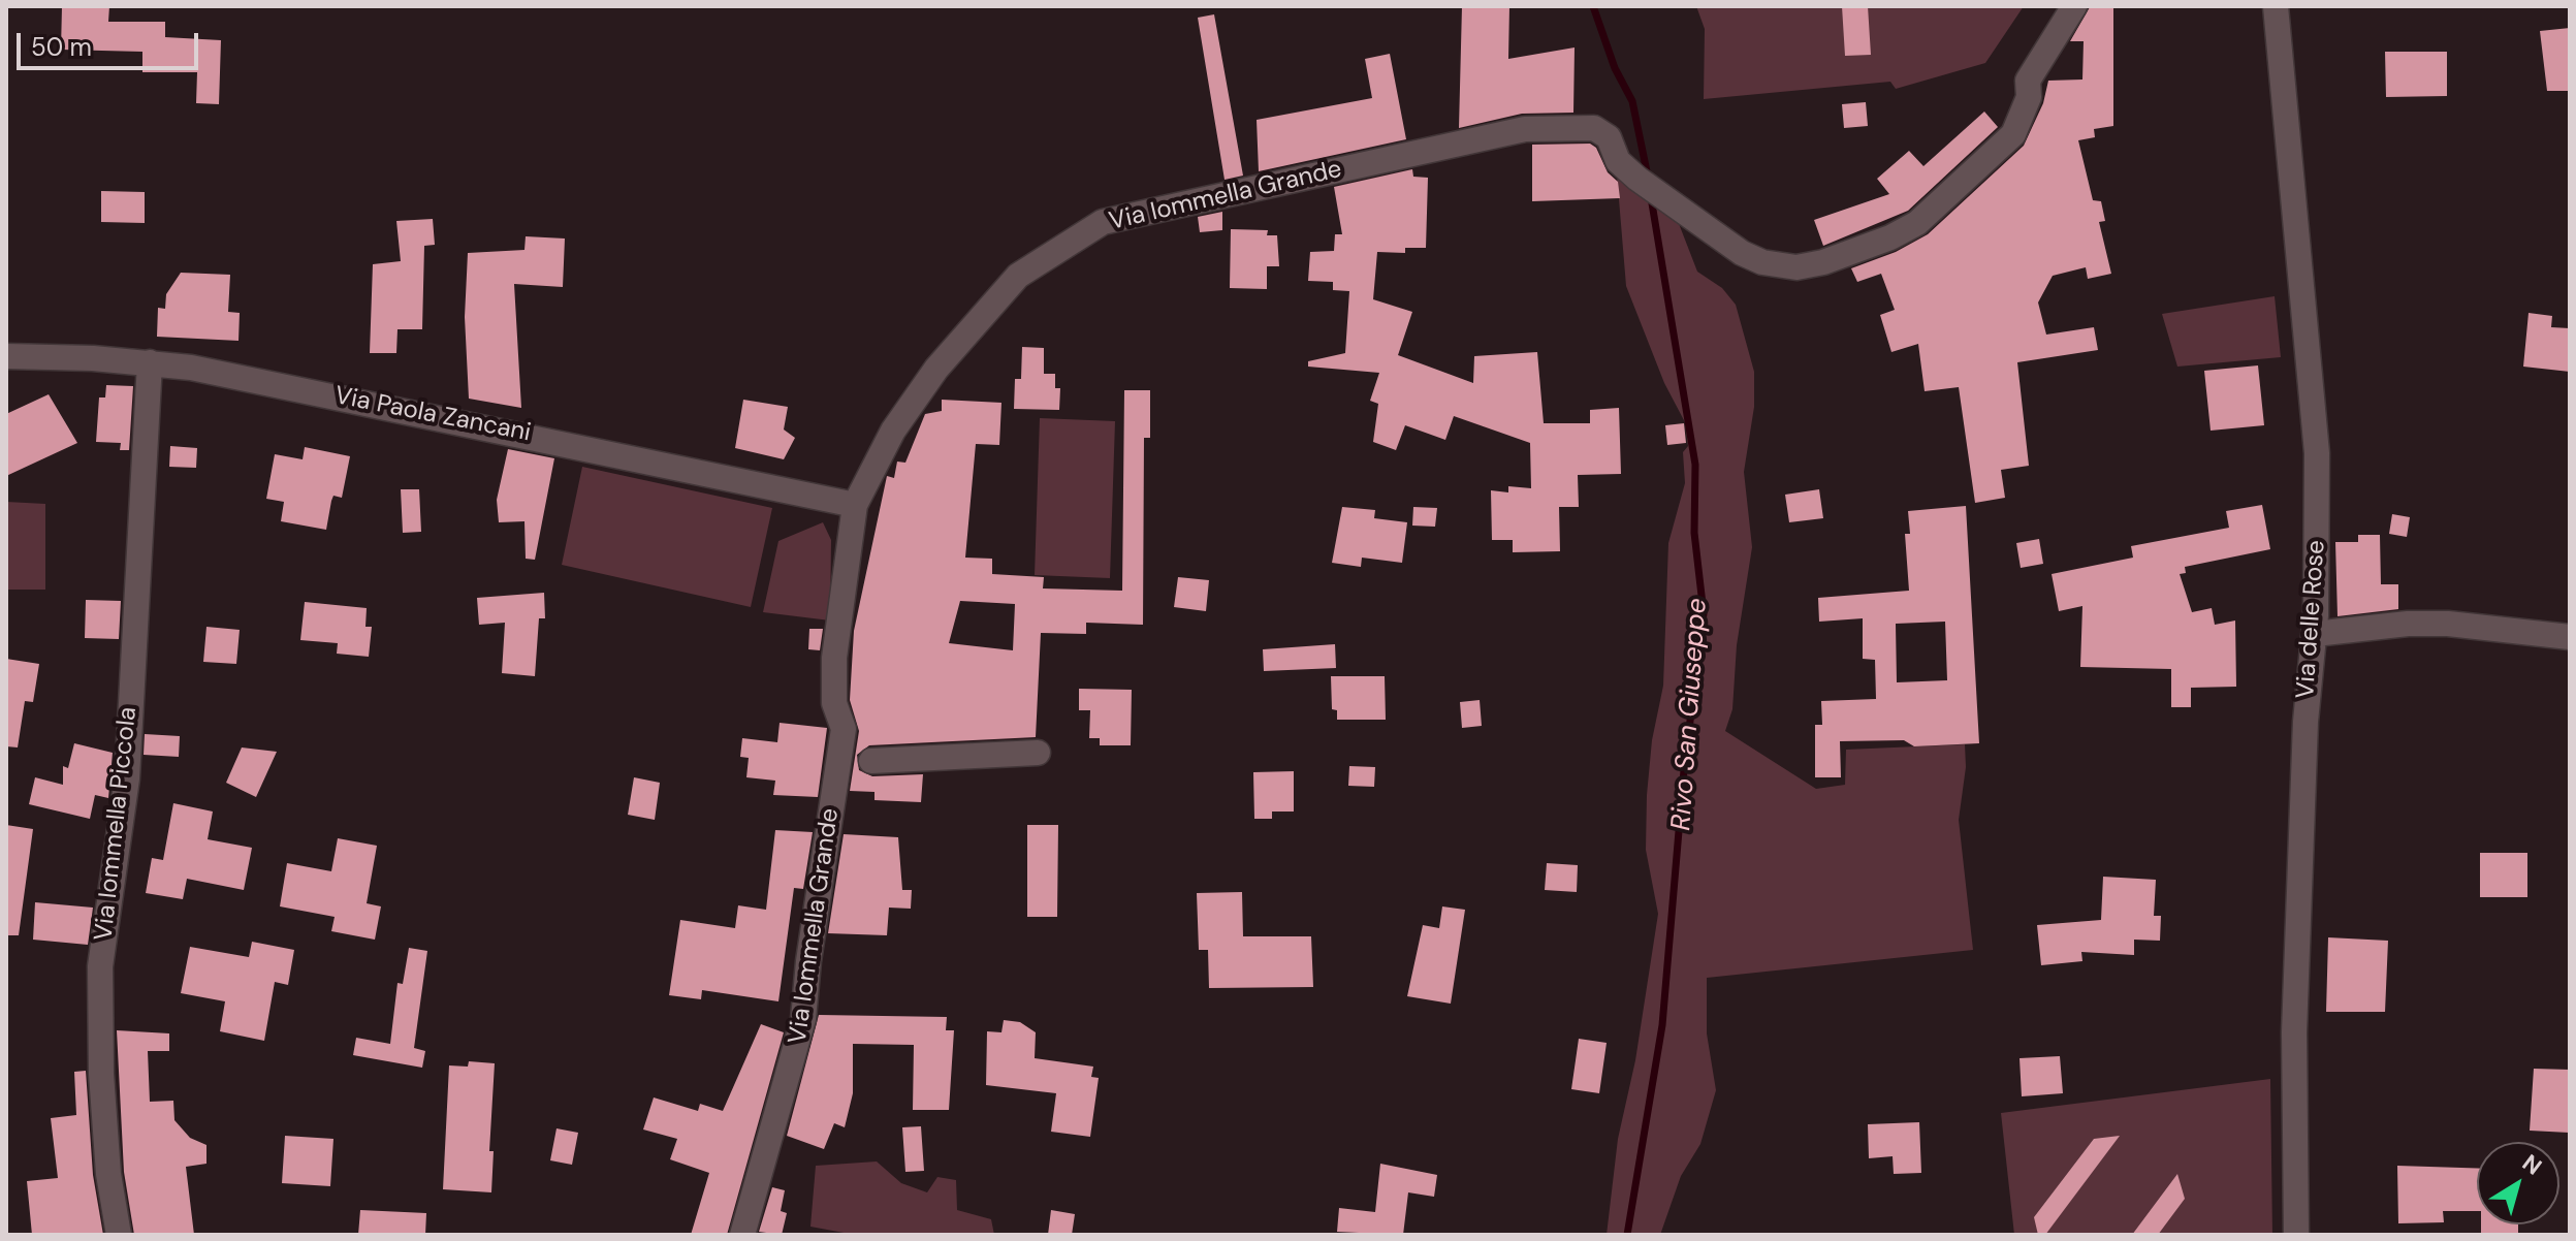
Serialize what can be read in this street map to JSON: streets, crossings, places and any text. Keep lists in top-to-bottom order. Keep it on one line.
{"streets":{"street":["Via Iommella Grande","Via Paola Zancani","Via delle Rose","Via Iommella Piccola"]},"crossings":[["Via Iommella Grande","Via Paola Zancani"],["Via Paola Zancani","Via Iommella Piccola"]],"water":["Rivo San Giuseppe"],"scale_bar":"50 m","north":"top right"}
